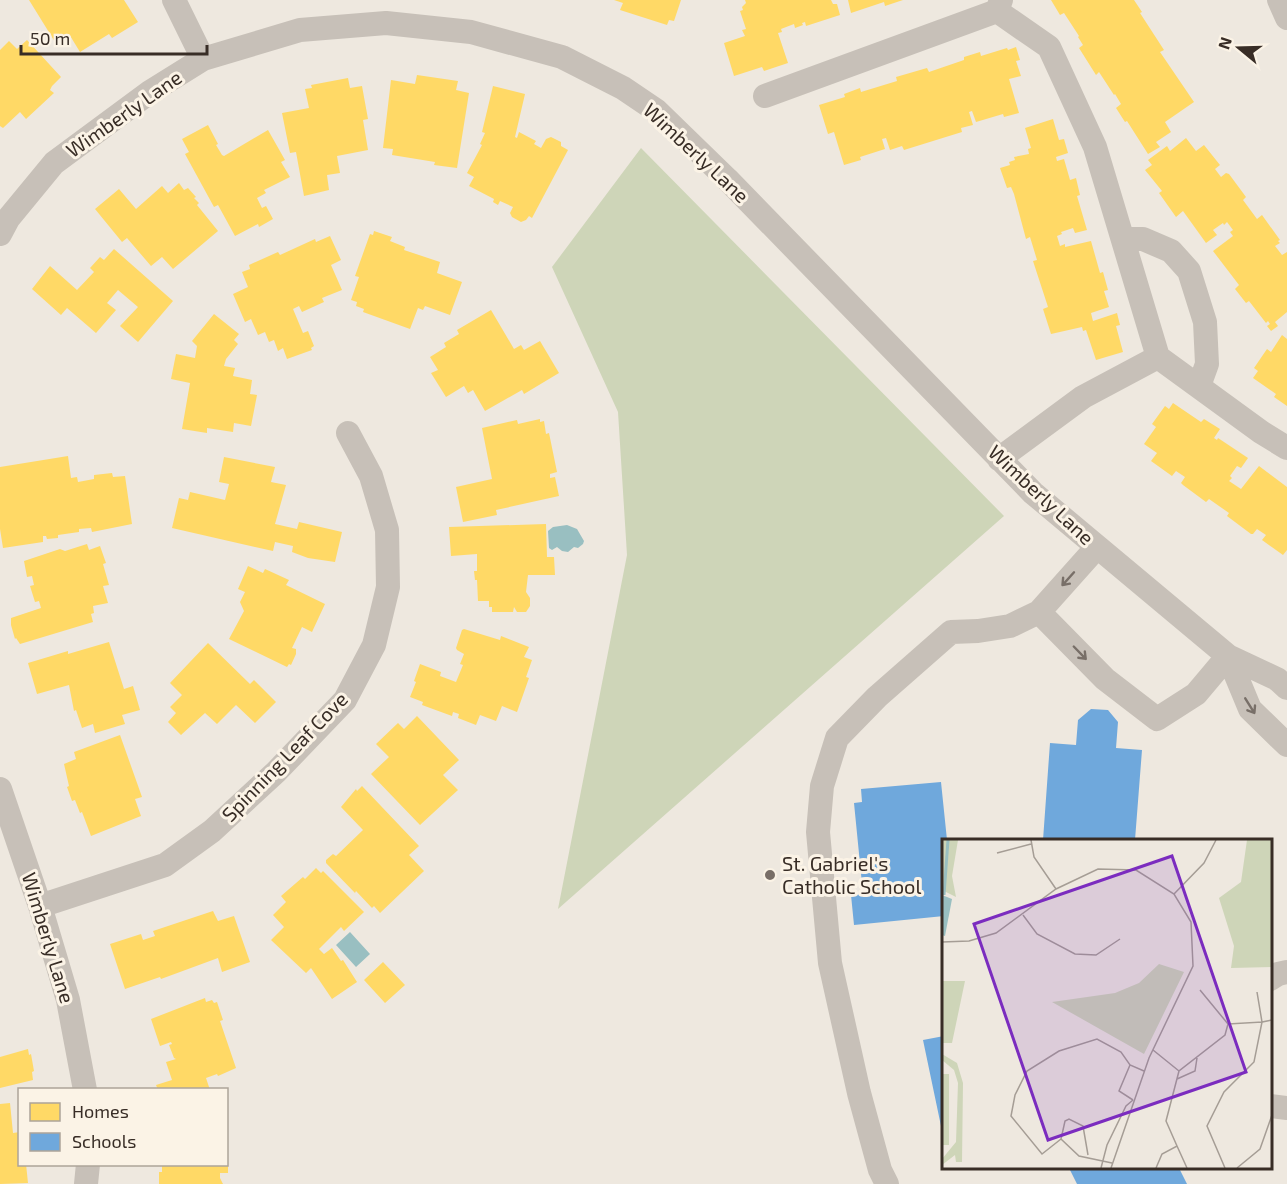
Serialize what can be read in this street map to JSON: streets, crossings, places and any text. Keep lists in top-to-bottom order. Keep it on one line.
{"streets":{"street":["Wimberly Lane","Spinning Leaf Cove"]},"crossings":[["Wimberly Lane","Spinning Leaf Cove"]],"places":["St. Gabriel's Catholic School"],"legend":["Homes","Schools"],"scale_bar":"50 m","north":"left"}
